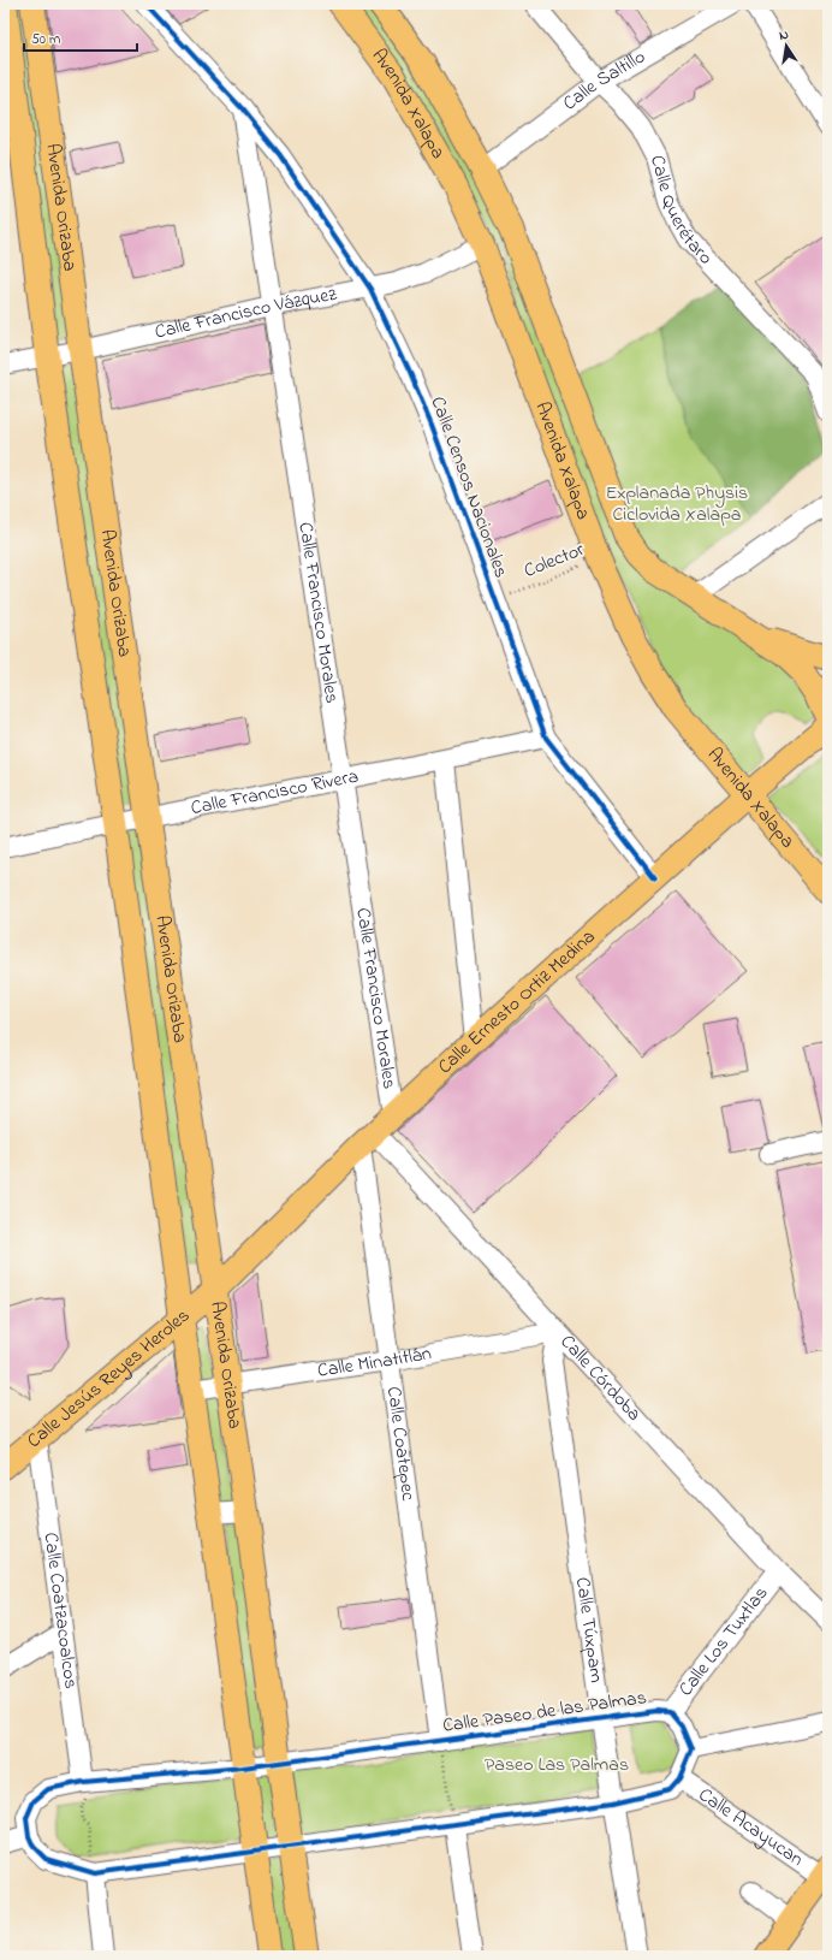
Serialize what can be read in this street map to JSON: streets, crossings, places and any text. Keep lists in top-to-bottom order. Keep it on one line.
{"streets":{"main road":["Avenida Xalapa","Avenida Orizaba","Calle Ernesto Ortiz Medina","Calle Jesús Reyes Heroles"],"street":["Calle Saltillo","Calle Querétaro","Calle Francisco Vázquez","Calle Censos Nacionales","Calle Francisco Morales","Calle Francisco Rivera","Calle Minatitlán","Calle Córdoba","Calle Coatepec","Calle Coatzacoalcos","Calle Túxpam","Calle Los Tuxtlas","Calle Paseo de las Palmas","Calle Acayucan"],"path":["Colector"]},"crossings":[["Calle Saltillo","Avenida Xalapa"],["Calle Saltillo","Calle Querétaro"],["Avenida Xalapa","Calle Francisco Vázquez"],["Avenida Xalapa","Colector"],["Avenida Xalapa","Calle Ernesto Ortiz Medina"],["Avenida Orizaba","Calle Francisco Vázquez"],["Avenida Orizaba","Calle Francisco Rivera"],["Avenida Orizaba","Calle Ernesto Ortiz Medina"],["Avenida Orizaba","Calle Minatitlán"],["Avenida Orizaba","Calle Jesús Reyes Heroles"],["Avenida Orizaba","Calle Paseo de las Palmas"],["Calle Francisco Vázquez","Calle Censos Nacionales"],["Calle Francisco Vázquez","Calle Francisco Morales"],["Calle Censos Nacionales","Colector"],["Calle Censos Nacionales","Calle Francisco Morales"],["Calle Censos Nacionales","Calle Francisco Rivera"],["Calle Censos Nacionales","Calle Ernesto Ortiz Medina"],["Calle Francisco Morales","Calle Francisco Rivera"],["Calle Francisco Morales","Calle Ernesto Ortiz Medina"],["Calle Ernesto Ortiz Medina","Calle Jesús Reyes Heroles"],["Calle Ernesto Ortiz Medina","Calle Córdoba"],["Calle Ernesto Ortiz Medina","Calle Coatepec"],["Calle Minatitlán","Calle Córdoba"],["Calle Minatitlán","Calle Coatepec"],["Calle Minatitlán","Calle Túxpam"],["Calle Jesús Reyes Heroles","Calle Coatzacoalcos"],["Calle Córdoba","Calle Coatepec"],["Calle Córdoba","Calle Túxpam"],["Calle Córdoba","Calle Los Tuxtlas"],["Calle Coatepec","Calle Paseo de las Palmas"],["Calle Coatzacoalcos","Calle Paseo de las Palmas"],["Calle Túxpam","Calle Paseo de las Palmas"],["Calle Los Tuxtlas","Calle Paseo de las Palmas"]],"parks":["Explanada Physis Ciclovida Xalapa","Paseo Las Palmas"],"scale_bar":"50 m","north":"top"}
